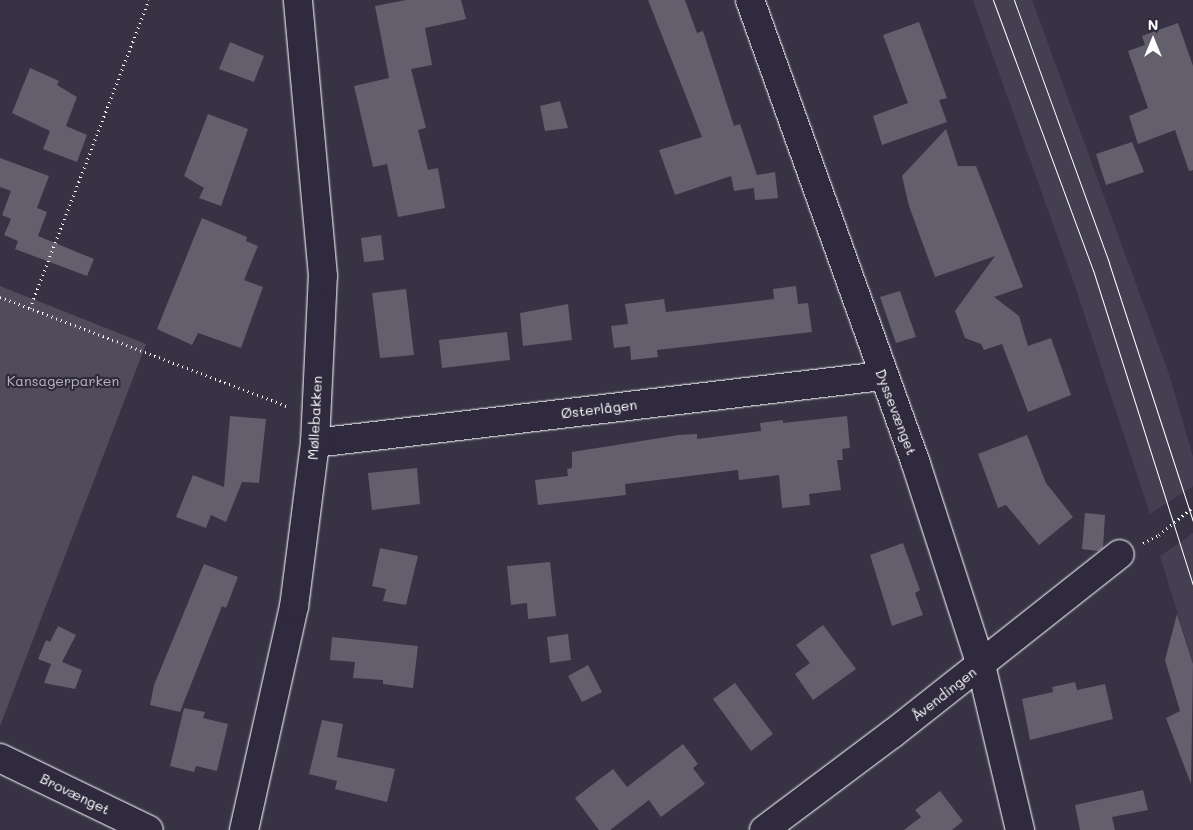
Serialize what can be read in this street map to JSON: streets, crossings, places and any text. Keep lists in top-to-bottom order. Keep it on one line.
{"streets":{"street":["Østerlågen","Dyssevænget","Møllebakken","Åvendingen","Brovænget"]},"crossings":[["Østerlågen","Dyssevænget"],["Østerlågen","Møllebakken"],["Dyssevænget","Åvendingen"]],"parks":["Kansagerparken"],"north":"top"}
